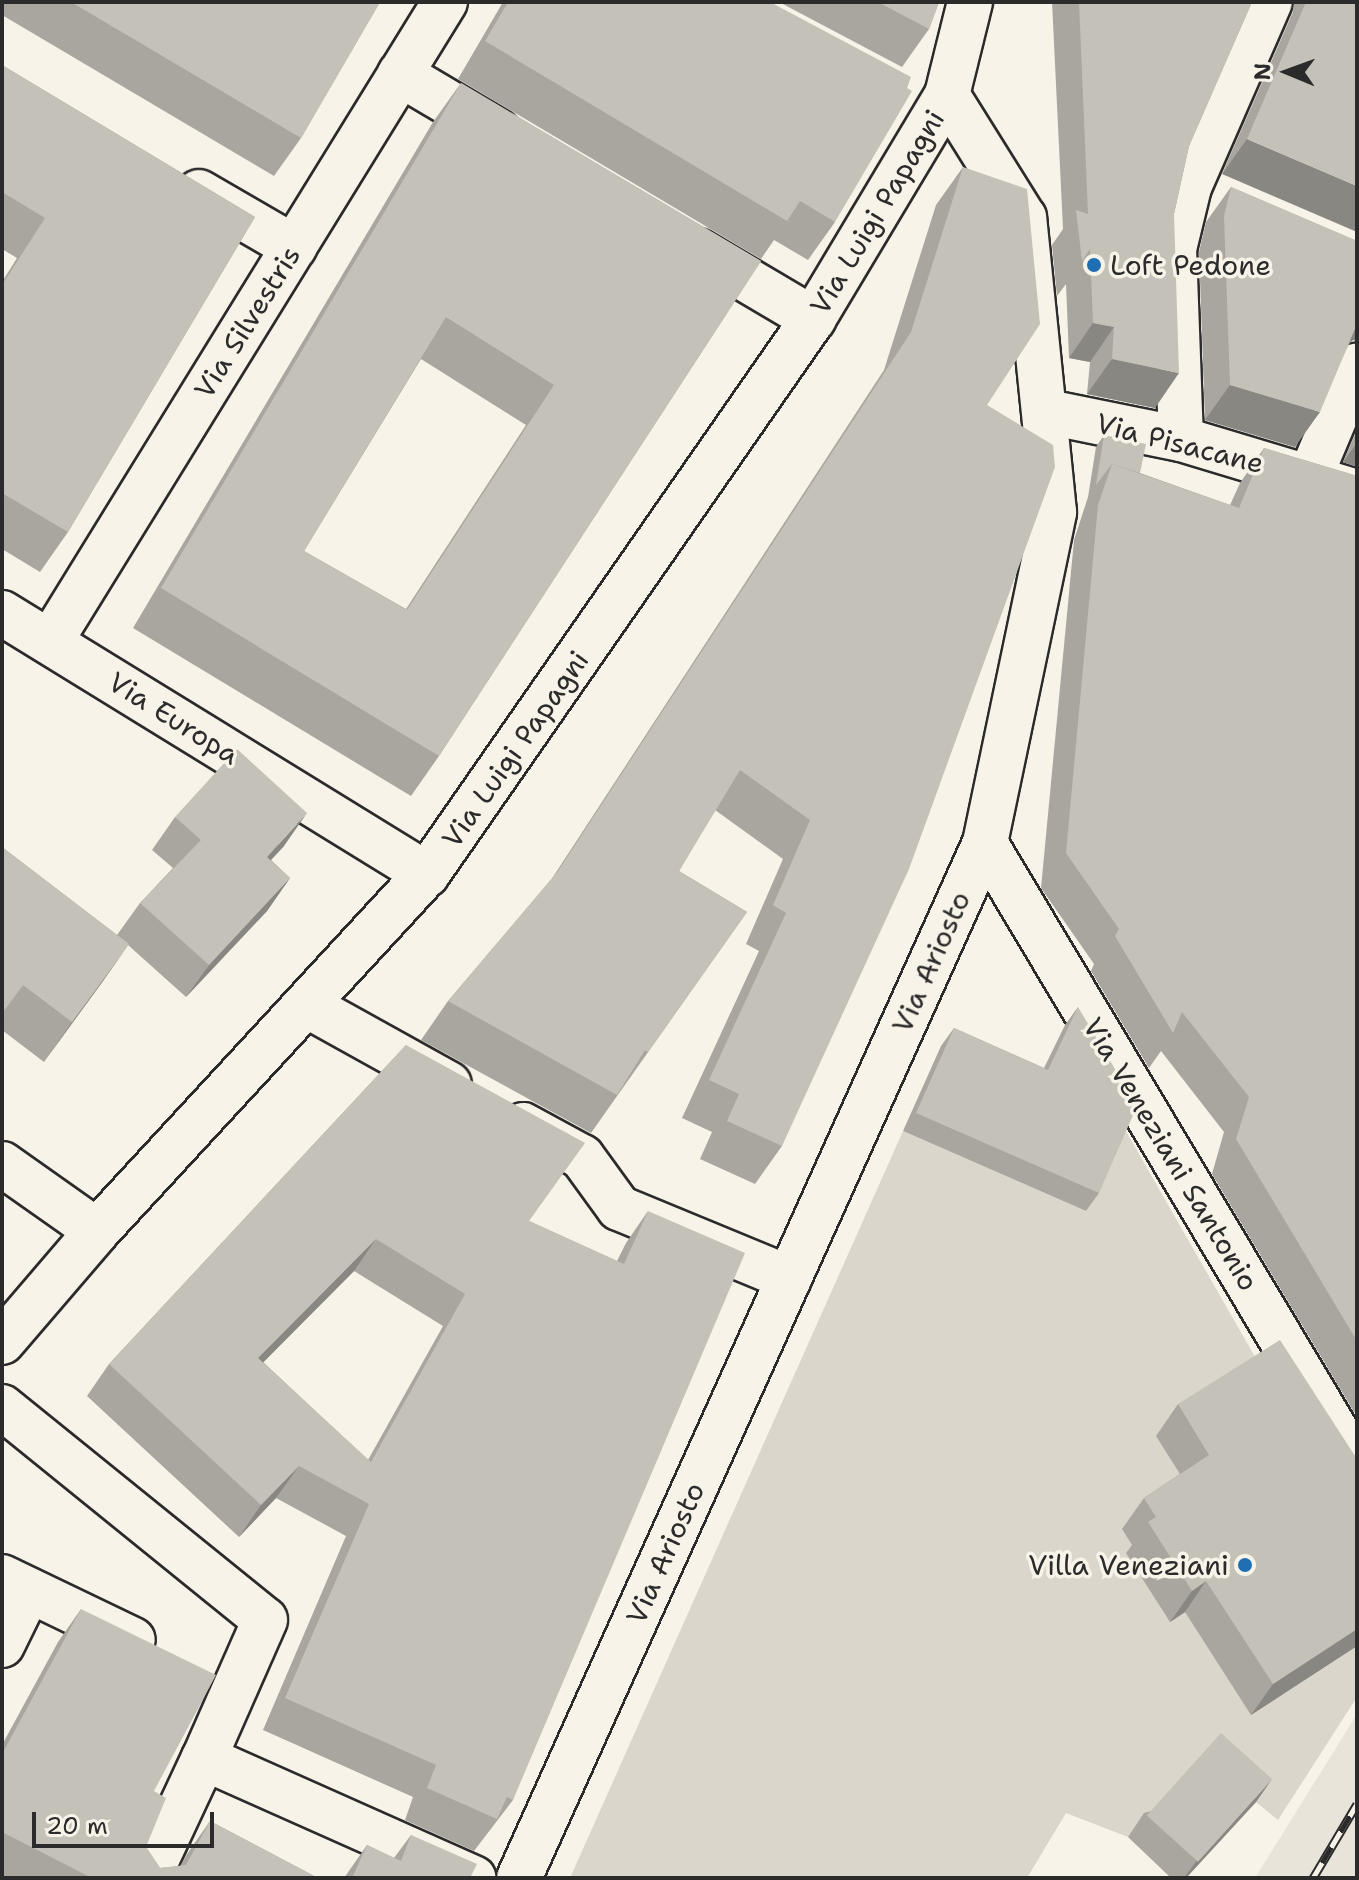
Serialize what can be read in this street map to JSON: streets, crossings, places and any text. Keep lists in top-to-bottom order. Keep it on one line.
{"streets":{"street":["Via Luigi Papagni","Via Silvestris","Via Pisacane","Via Europa","Via Ariosto","Via Veneziani Santonio"]},"crossings":[["Via Luigi Papagni","Via Europa"],["Via Luigi Papagni","Via Ariosto"],["Via Silvestris","Via Europa"],["Via Pisacane","Via Ariosto"],["Via Ariosto","Via Veneziani Santonio"]],"places":["Loft Pedone","Villa Veneziani"],"scale_bar":"20 m","north":"left"}
